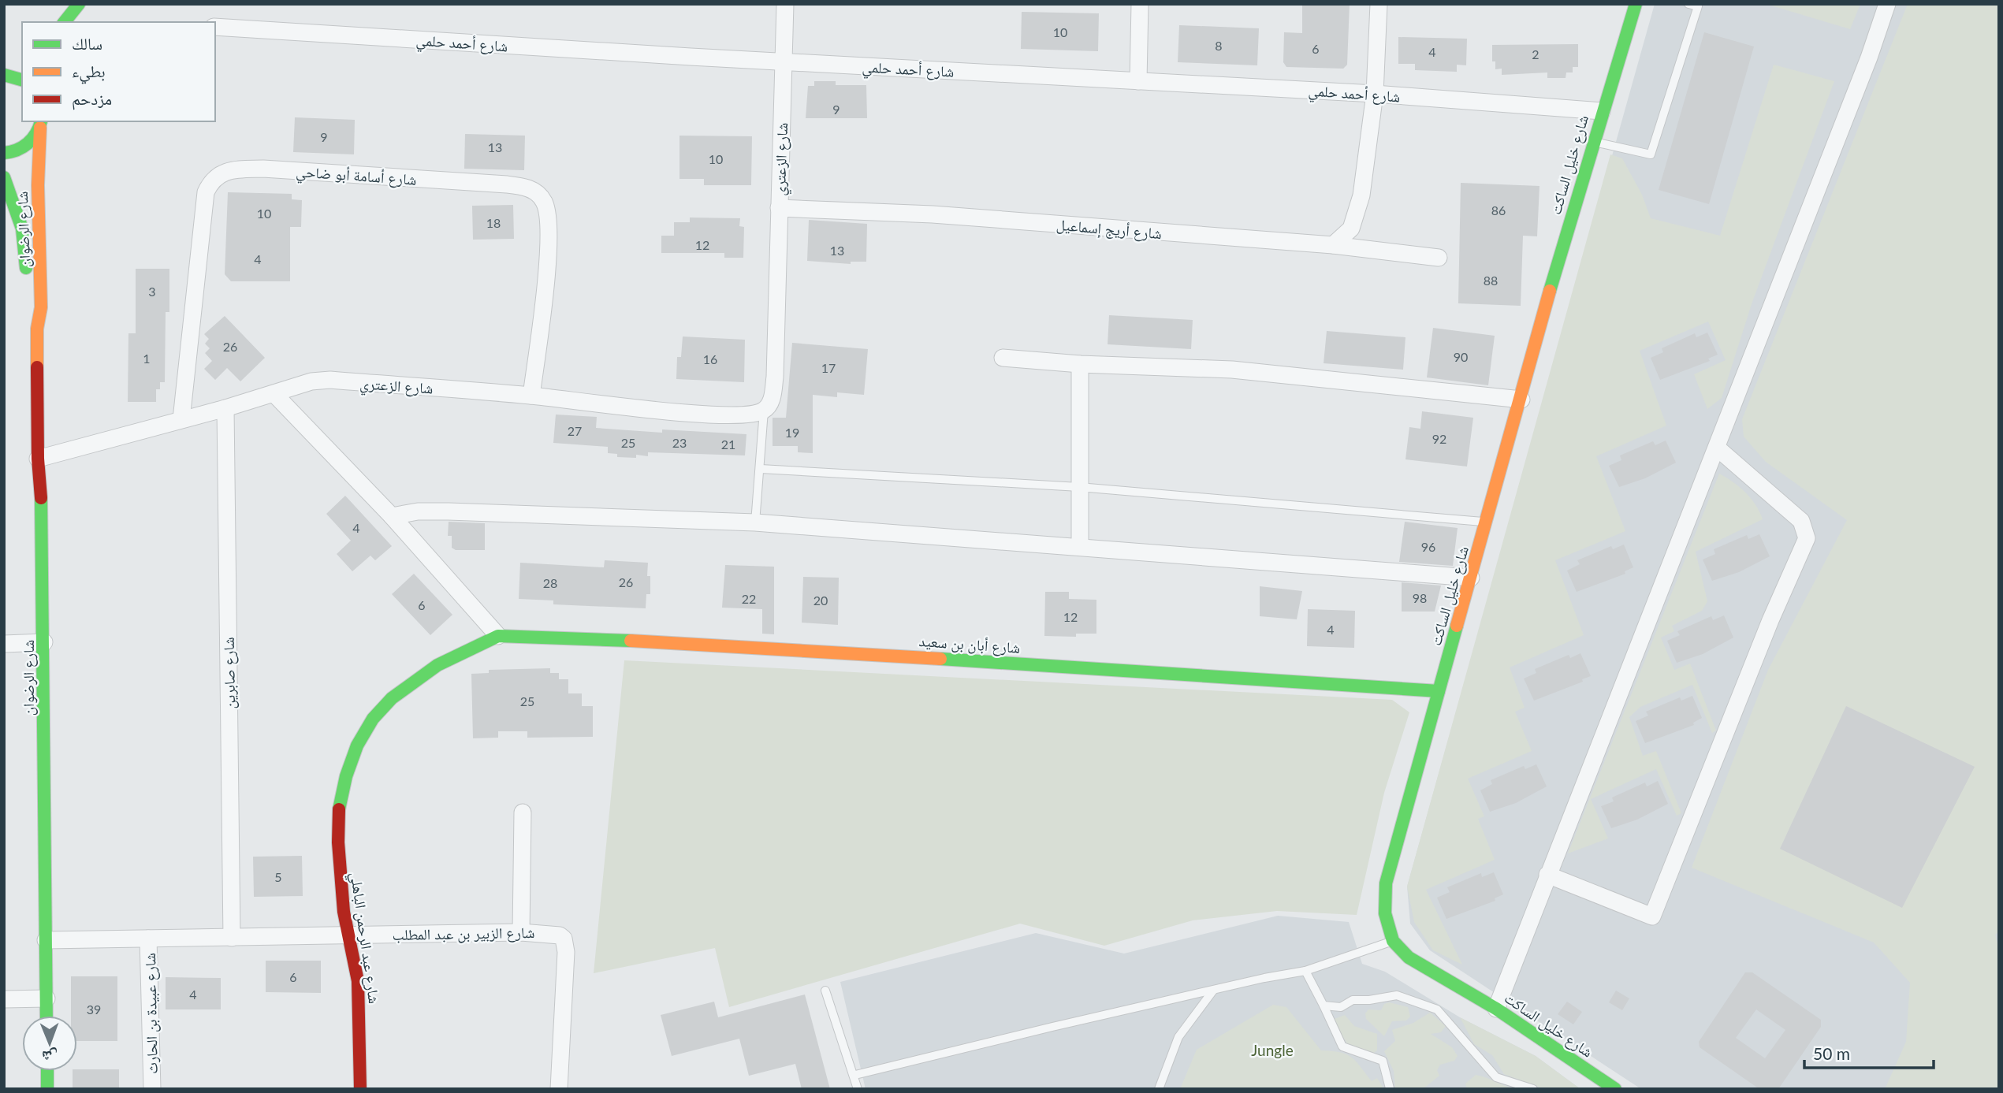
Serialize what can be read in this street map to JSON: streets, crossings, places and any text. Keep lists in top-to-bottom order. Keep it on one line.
{"streets":{"street":["شارع أحمد حلمي","شارع الزعتري","شارع خليل الساكت","شارع أسامة أبو ضاحي","شارع أريج إسماعيل","شارع الرضوان","شارع أبان بن سعيد","شارع صابرين","شارع الزبير بن عبد المطلب","شارع عبد الرحمن الباهلي","شارع عبيدة بن الحارث"]},"crossings":[["شارع أحمد حلمي","شارع الزعتري"],["شارع أحمد حلمي","شارع خليل الساكت"],["شارع الزعتري","شارع أسامة أبو ضاحي"],["شارع الزعتري","شارع أريج إسماعيل"],["شارع الزعتري","شارع الرضوان"],["شارع الزعتري","شارع صابرين"],["شارع خليل الساكت","شارع أبان بن سعيد"],["شارع الرضوان","شارع الزبير بن عبد المطلب"],["شارع أبان بن سعيد","شارع عبد الرحمن الباهلي"],["شارع صابرين","شارع الزبير بن عبد المطلب"],["شارع الزبير بن عبد المطلب","شارع عبد الرحمن الباهلي"],["شارع الزبير بن عبد المطلب","شارع عبيدة بن الحارث"]],"parks":["Jungle"],"house_numbers":["10","8","6","4","2","9","9","13","10","86","10","18","12","13","4","88","3","26","90","1","16","17","27","19","92","25","23","21","4","96","26","28","98","22","20","6","12","4","25","5","6","4","39"],"legend":["سالك","بطيء","مزدحم"],"scale_bar":"50 m","north":"bottom"}
